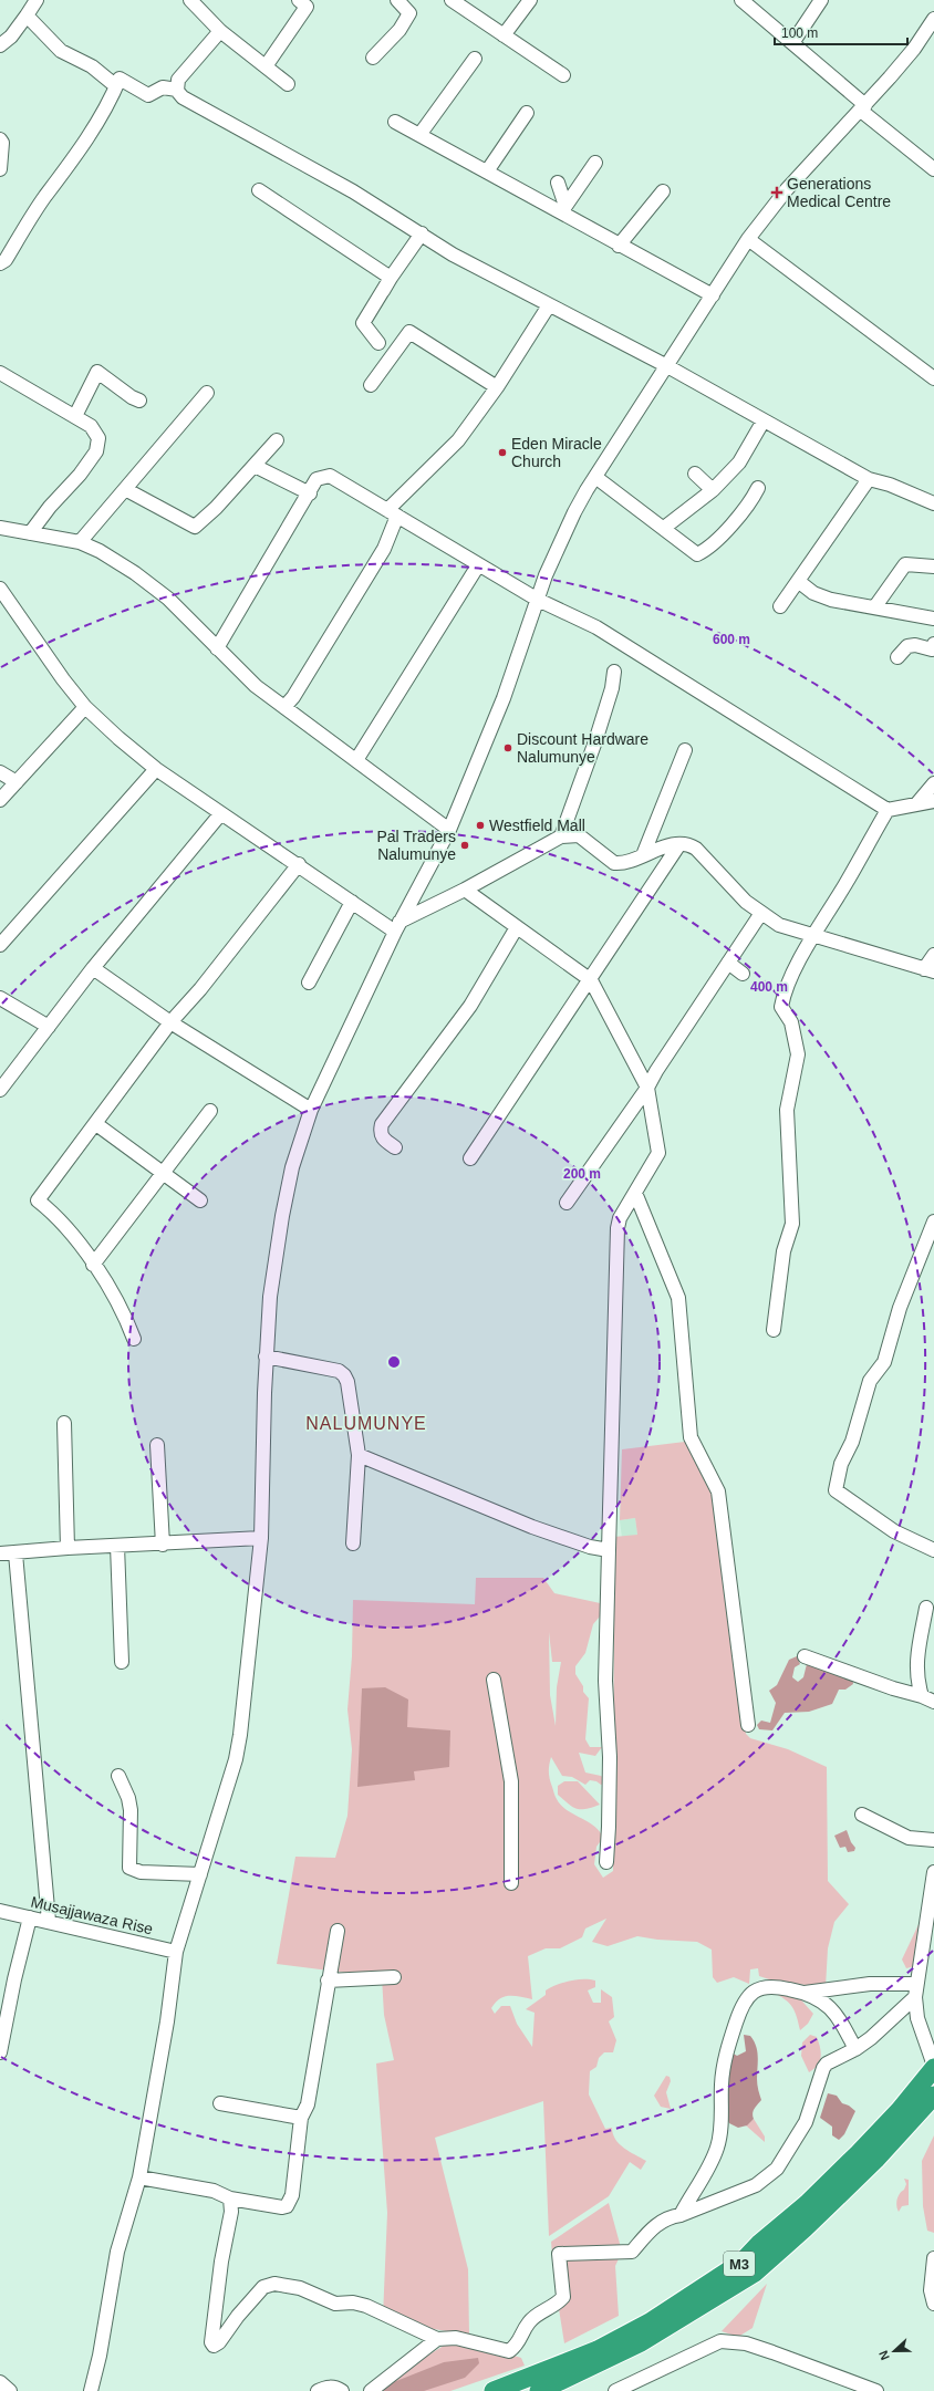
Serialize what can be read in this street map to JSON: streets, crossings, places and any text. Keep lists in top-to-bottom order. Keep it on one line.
{"streets":{"highway":["M3"],"street":["Musajjawaza Rise"]},"districts":["NALUMUNYE"],"places":{"health":["Generations Medical Centre"],"other":["Eden Miracle Church","Discount Hardware Nalumunye","Westfield Mall","Pal Traders Nalumunye"]},"scale_bar":"100 m","north":"left","rings":["600 m","400 m","200 m"]}
